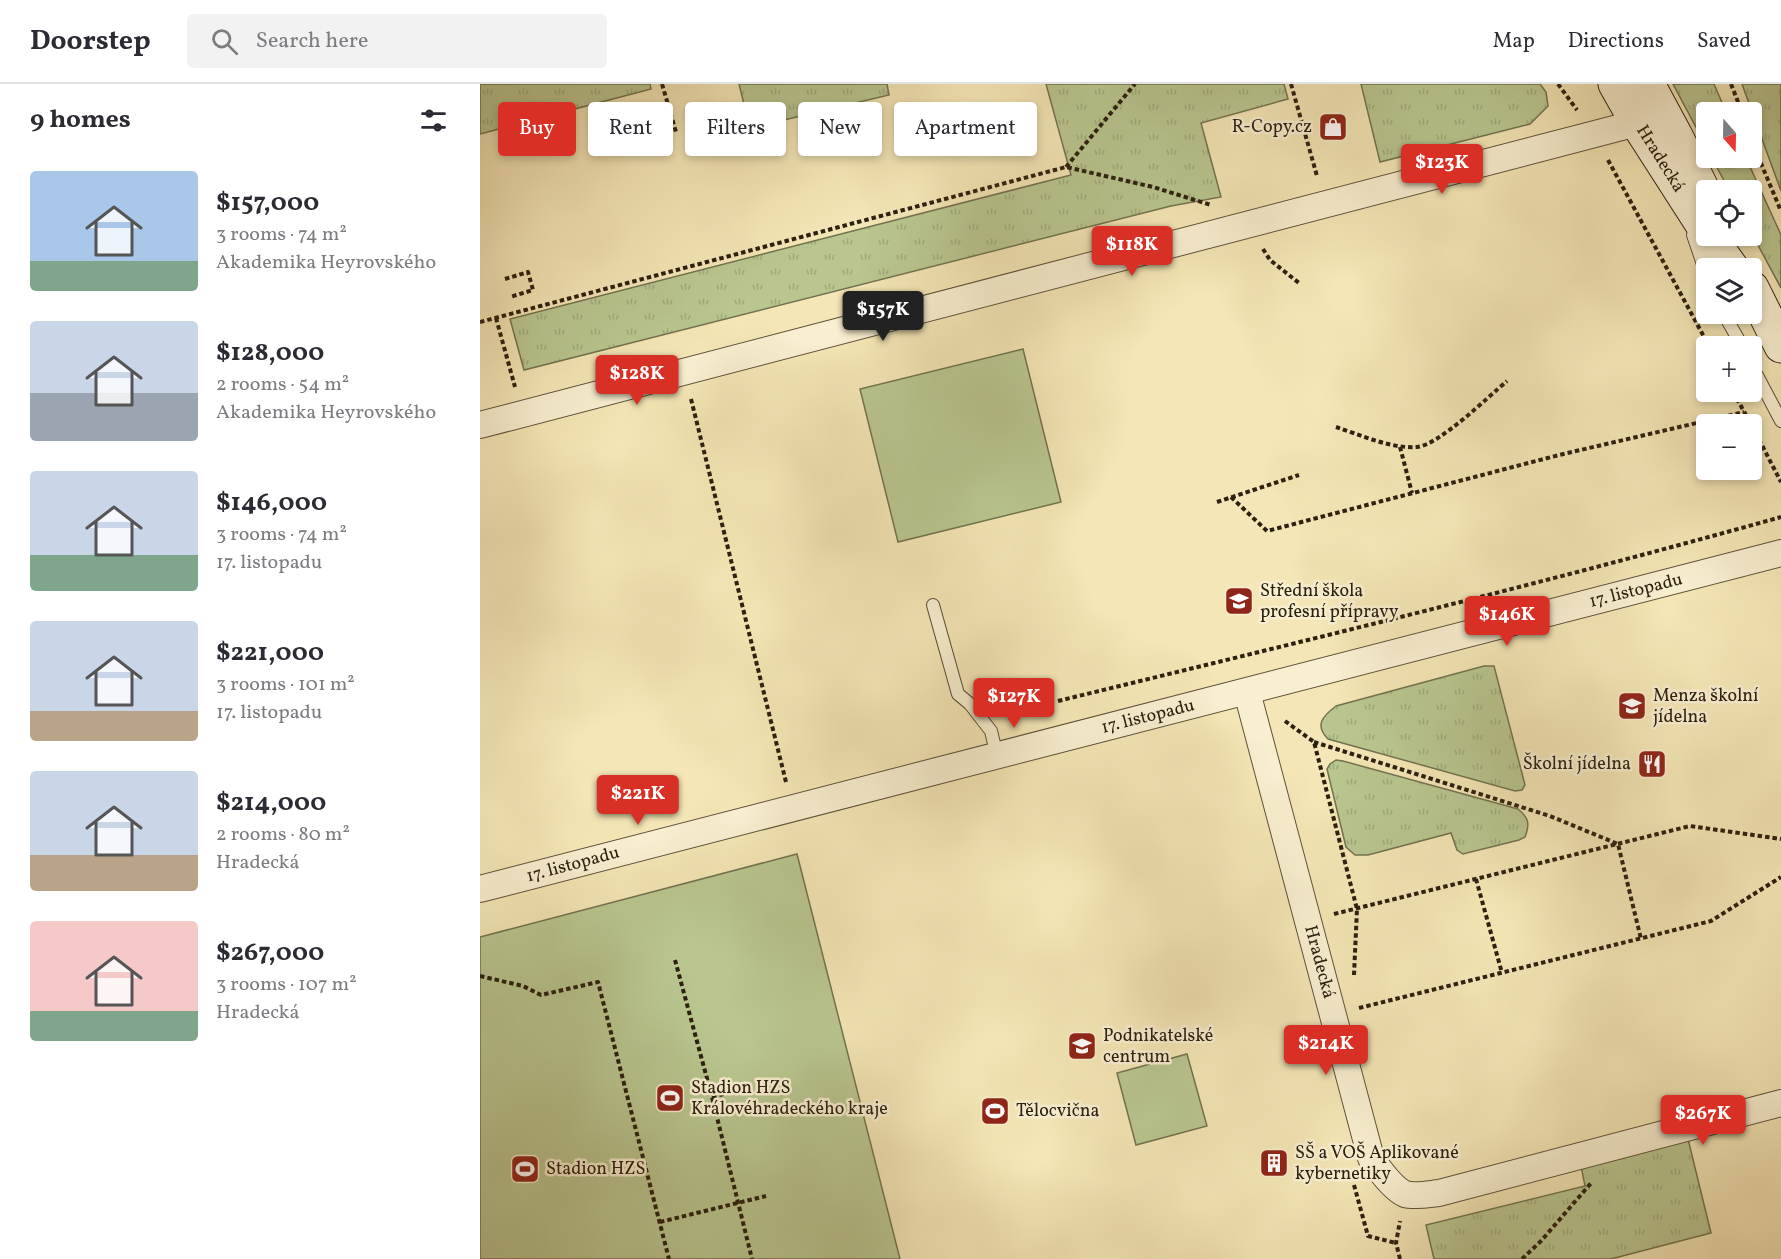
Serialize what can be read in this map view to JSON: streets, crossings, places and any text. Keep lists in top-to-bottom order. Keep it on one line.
{"streets":{"street":["Hradecká","17. listopadu"]},"crossings":[["Hradecká","17. listopadu"]],"places":{"shop":["R-Copy.cz"],"school or university":["Střední škola profesní přípravy","Menza školní jídelna","Podnikatelské centrum"],"restaurant":["Školní jídelna"],"sports":["Stadion HZS Královéhradeckého kraje","Tělocvična","Stadion HZS"],"building":["SŠ a VOŠ Aplikované kybernetiky"]},"north":"bottom","page":{"header":"Doorstep","search":"Search here","nav":["Map","Directions","Saved"],"heading":"9 homes","map_buttons":["+","−"],"chip":["Buy","Rent","Filters","New","Apartment"],"price":["$123K","$118K","$157K","$128K","$146K","$127K","$221K","$214K","$267K"],"list":[{"name":"$157,000","note":"3 rooms · 74 m² · Akademika Heyrovského"},{"name":"$128,000","note":"2 rooms · 54 m² · Akademika Heyrovského"},{"name":"$146,000","note":"3 rooms · 74 m² · 17. listopadu"},{"name":"$221,000","note":"3 rooms · 101 m² · 17. listopadu"},{"name":"$214,000","note":"2 rooms · 80 m² · Hradecká"},{"name":"$267,000","note":"3 rooms · 107 m² · Hradecká"}]}}
